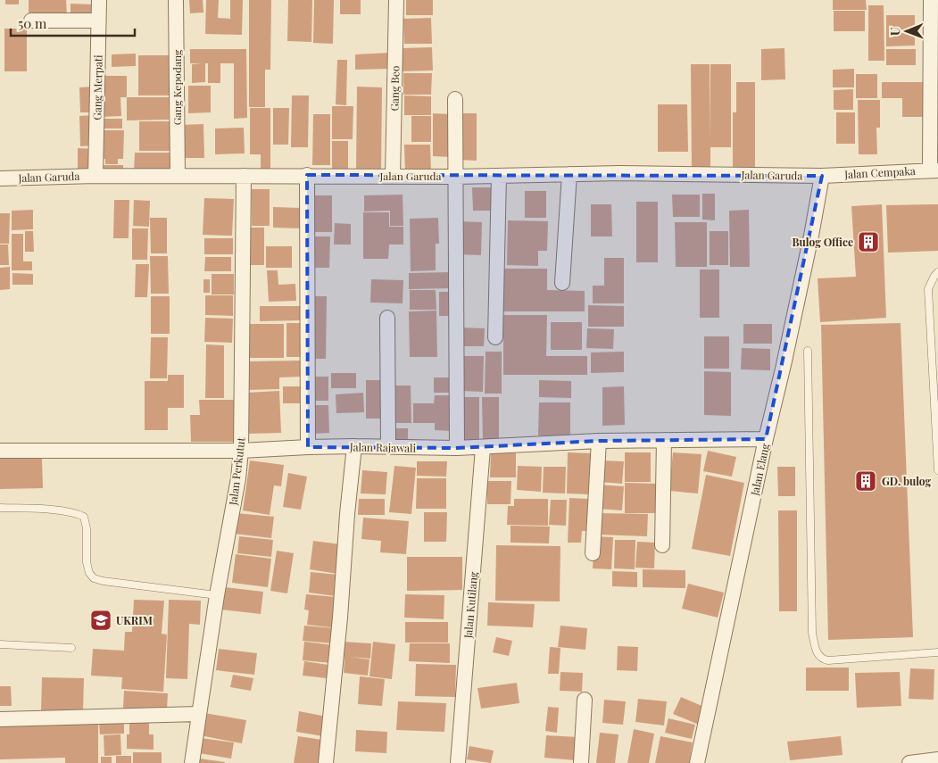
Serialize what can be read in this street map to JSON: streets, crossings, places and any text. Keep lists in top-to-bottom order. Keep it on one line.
{"streets":{"street":["Gang Merpati","Gang Kepodang","Gang Beo","Jalan Cempaka","Jalan Garuda","Jalan Rajawali","Jalan Elang","Jalan Perkutut","Jalan Kutilang"]},"crossings":[["Gang Merpati","Jalan Garuda"],["Gang Kepodang","Jalan Garuda"],["Gang Beo","Jalan Garuda"],["Jalan Cempaka","Jalan Garuda"],["Jalan Cempaka","Jalan Elang"],["Jalan Garuda","Jalan Elang"],["Jalan Garuda","Jalan Perkutut"],["Jalan Rajawali","Jalan Elang"],["Jalan Rajawali","Jalan Perkutut"],["Jalan Rajawali","Jalan Kutilang"]],"places":{"building":["Bulog Office","GD. bulog"],"school or university":["UKRIM"]},"scale_bar":"50 m","north":"left"}
